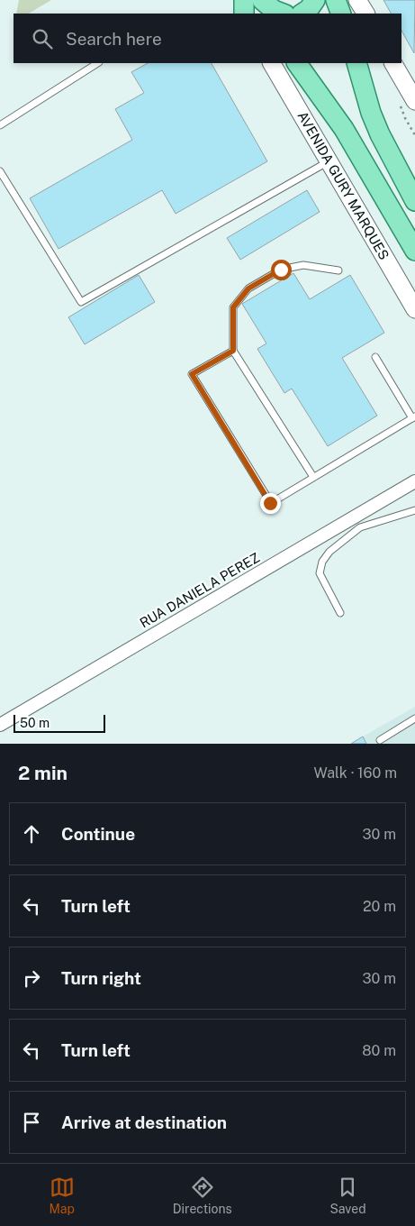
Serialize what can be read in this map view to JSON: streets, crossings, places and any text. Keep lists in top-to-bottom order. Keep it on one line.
{"streets":{"main road":["AVENIDA GURY MARQUES"],"street":["RUA DANIELA PEREZ"]},"scale_bar":"50 m","page":{"search":"Search here","scale":"50 m","heading":["2 min","Walk · 160 m"],"list":[["Continue","30 m"],["Turn left","20 m"],["Turn right","30 m"],["Turn left","80 m"],"Arrive at destination"],"nav":["Map","Directions","Saved"]}}
